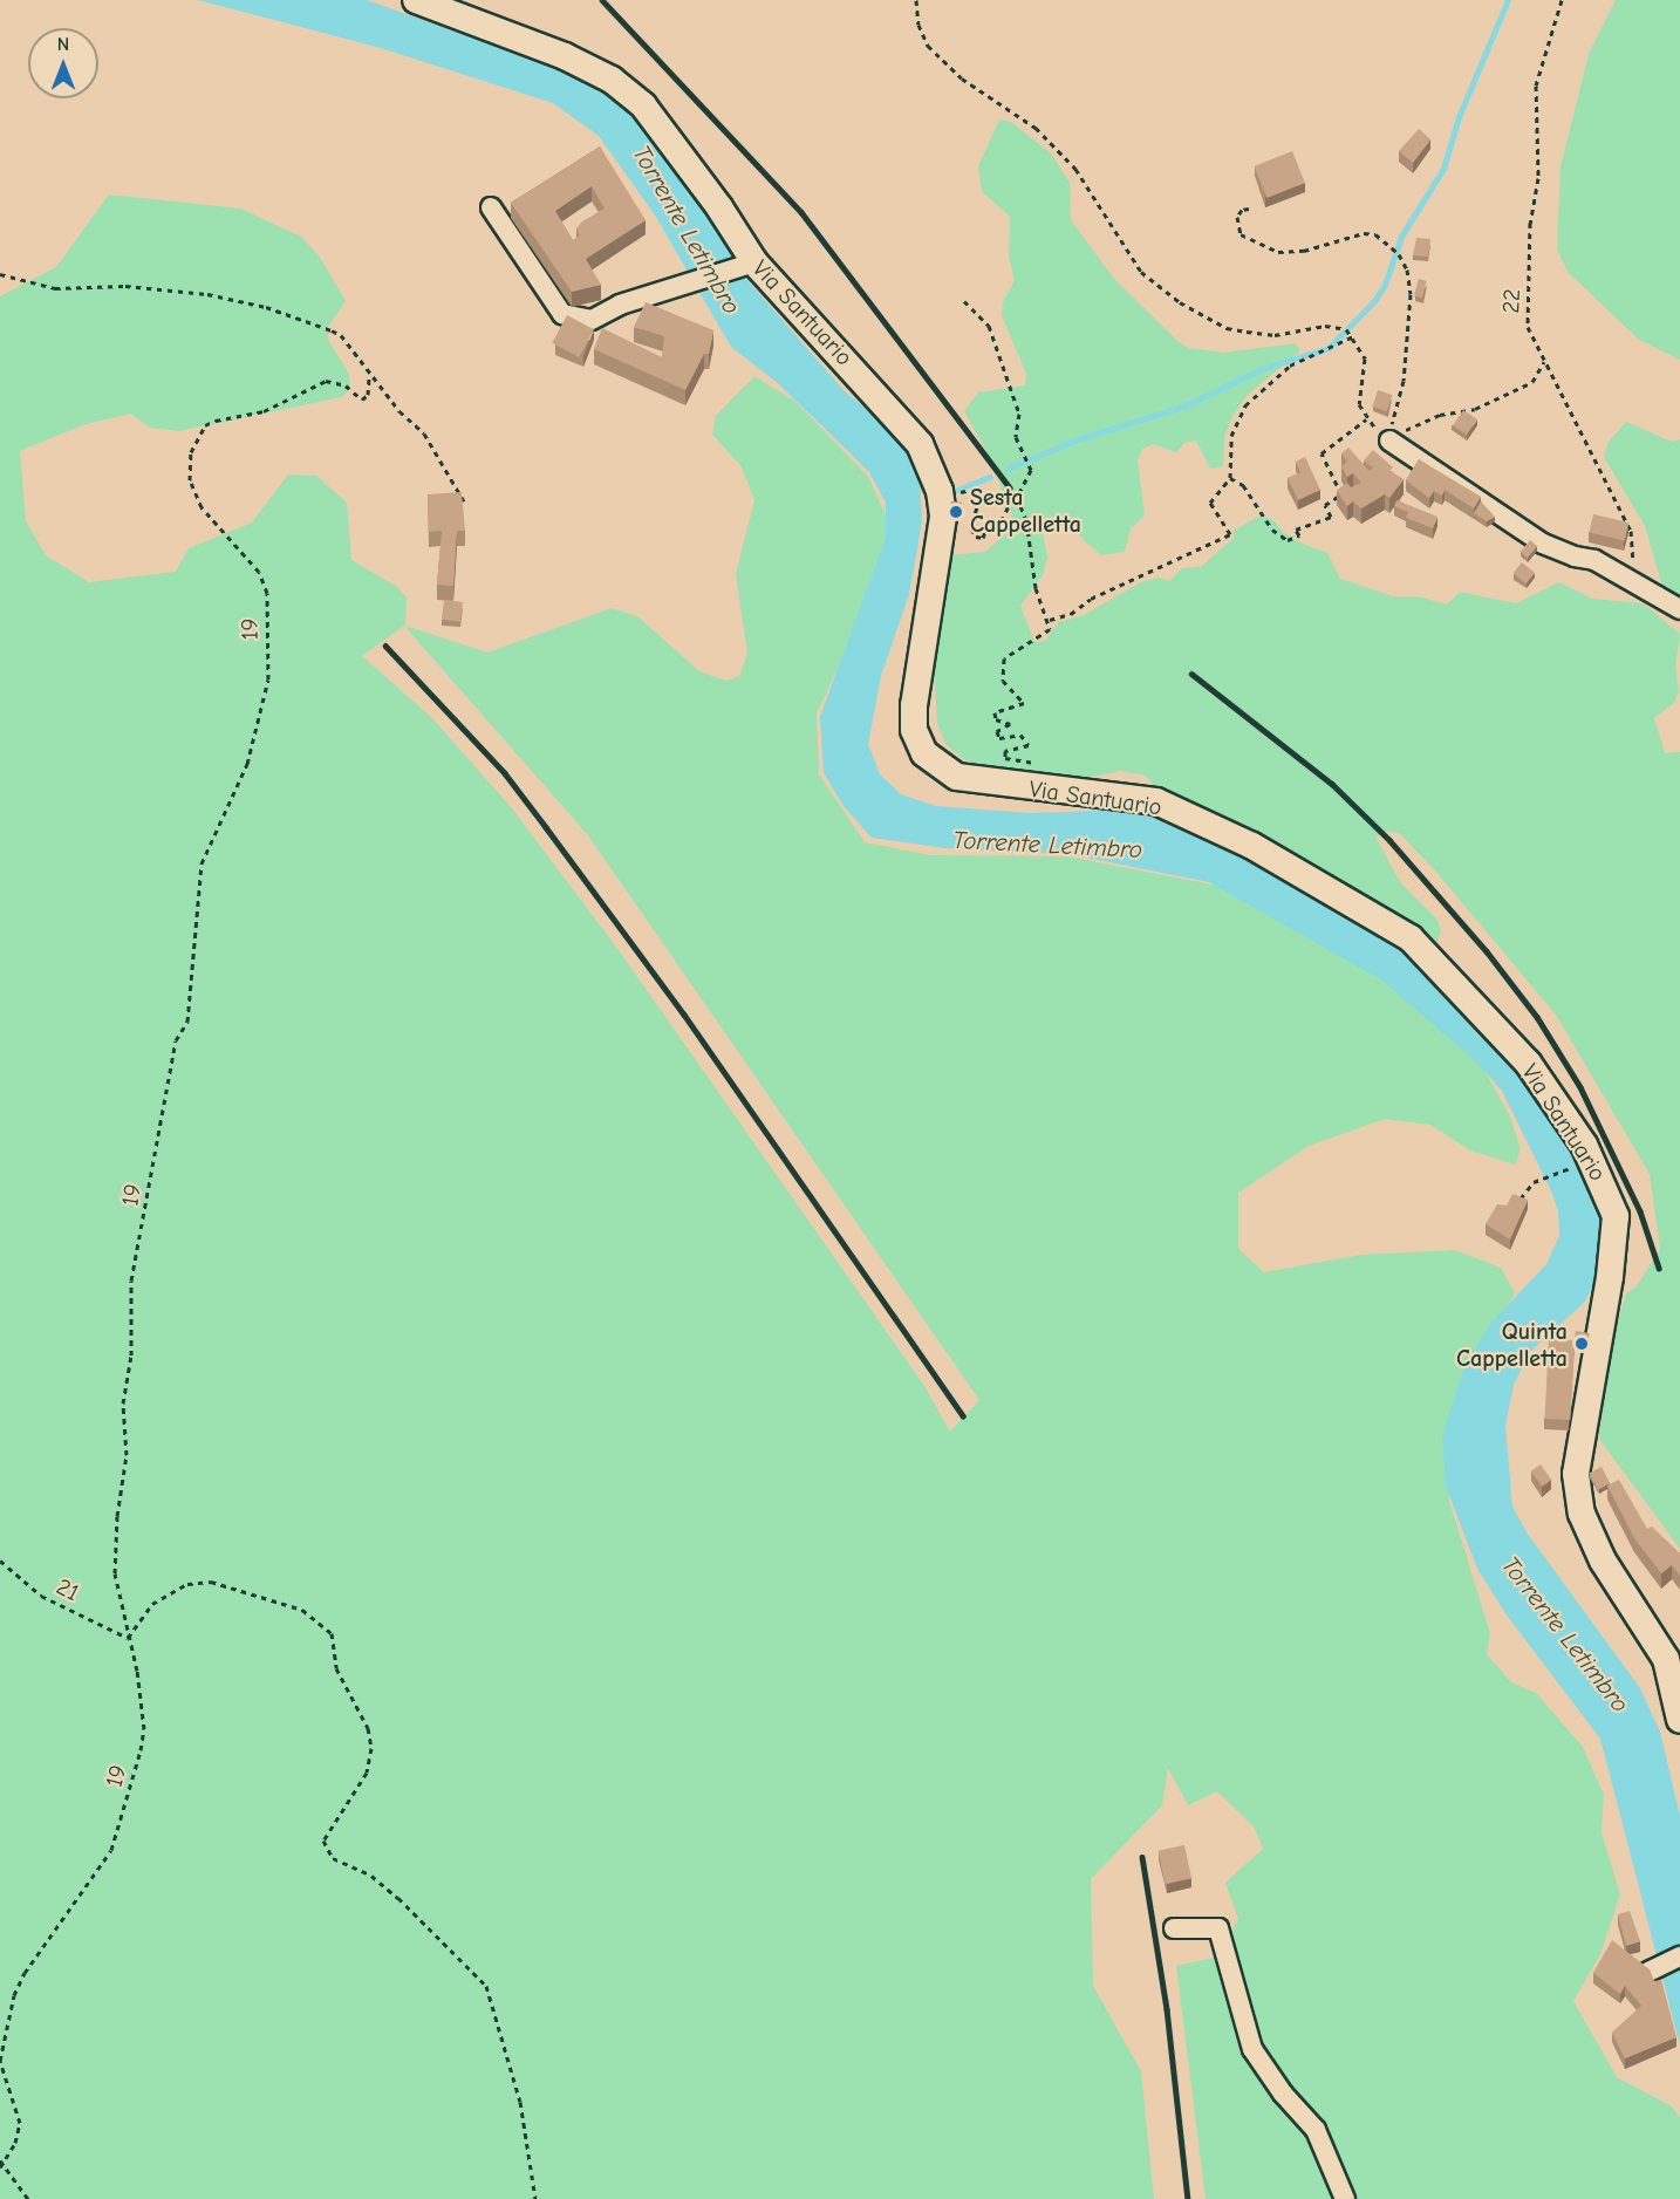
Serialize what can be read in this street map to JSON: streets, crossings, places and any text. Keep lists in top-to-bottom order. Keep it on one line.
{"streets":{"main road":["Via Santuario"],"path":["22","19","21"]},"crossings":[["19","21"]],"water":["Torrente Letimbro"],"places":["Sesta Cappelletta","Quinta Cappelletta"],"north":"top"}
